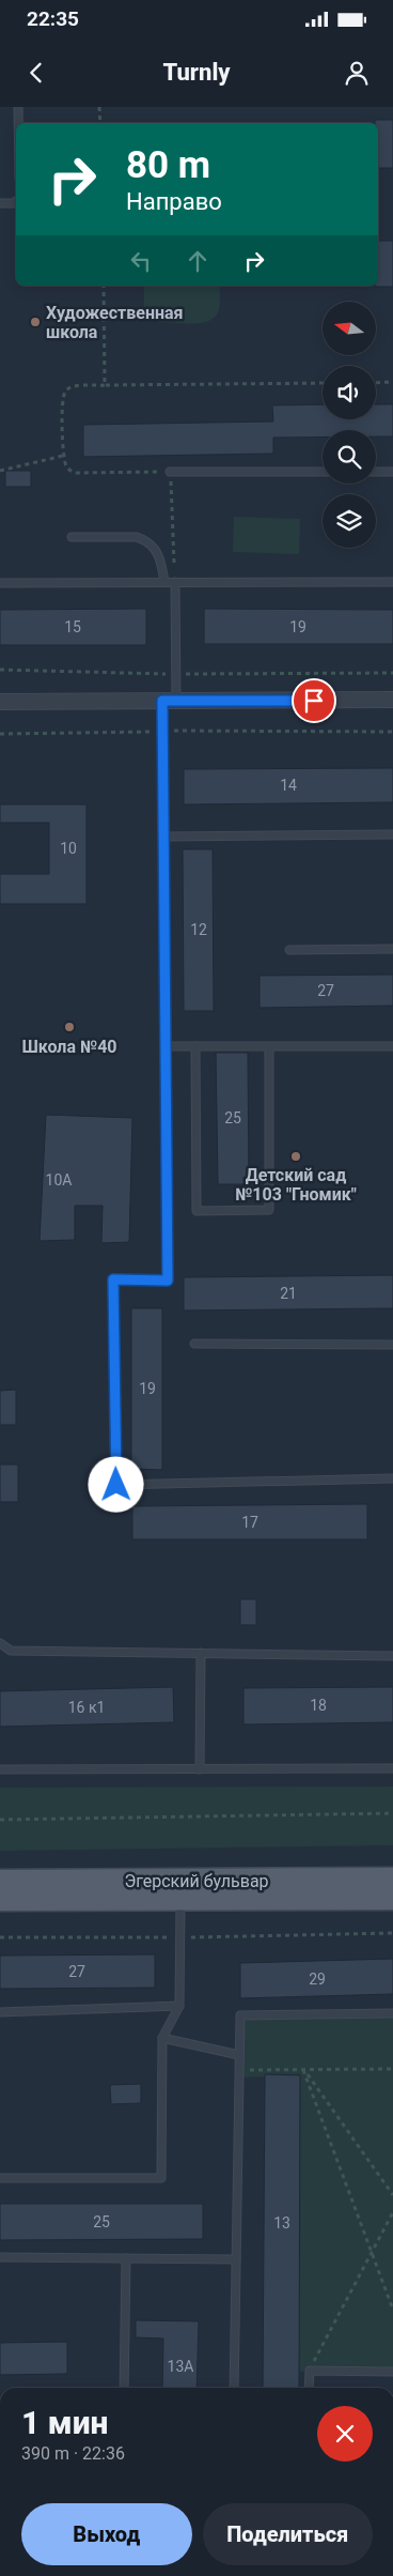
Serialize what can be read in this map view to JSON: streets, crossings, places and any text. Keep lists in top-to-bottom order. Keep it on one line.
{"streets":{"main road":["Эгерский бульвар"]},"places":["Художественная школа","Школа №40","Детский сад №103 \"Гномик\""],"house_numbers":["15","19","14","10","12","27","25","10А","21","19","17","18","16 к1","27","29","25","13","13А"],"north":"left","page":{"status":"22:35","header":"Turnly","turn":["80 m","Направо"],"heading":["1 мин","390 m · 22:36"],"buttons":["Выход","Поделиться"]}}
